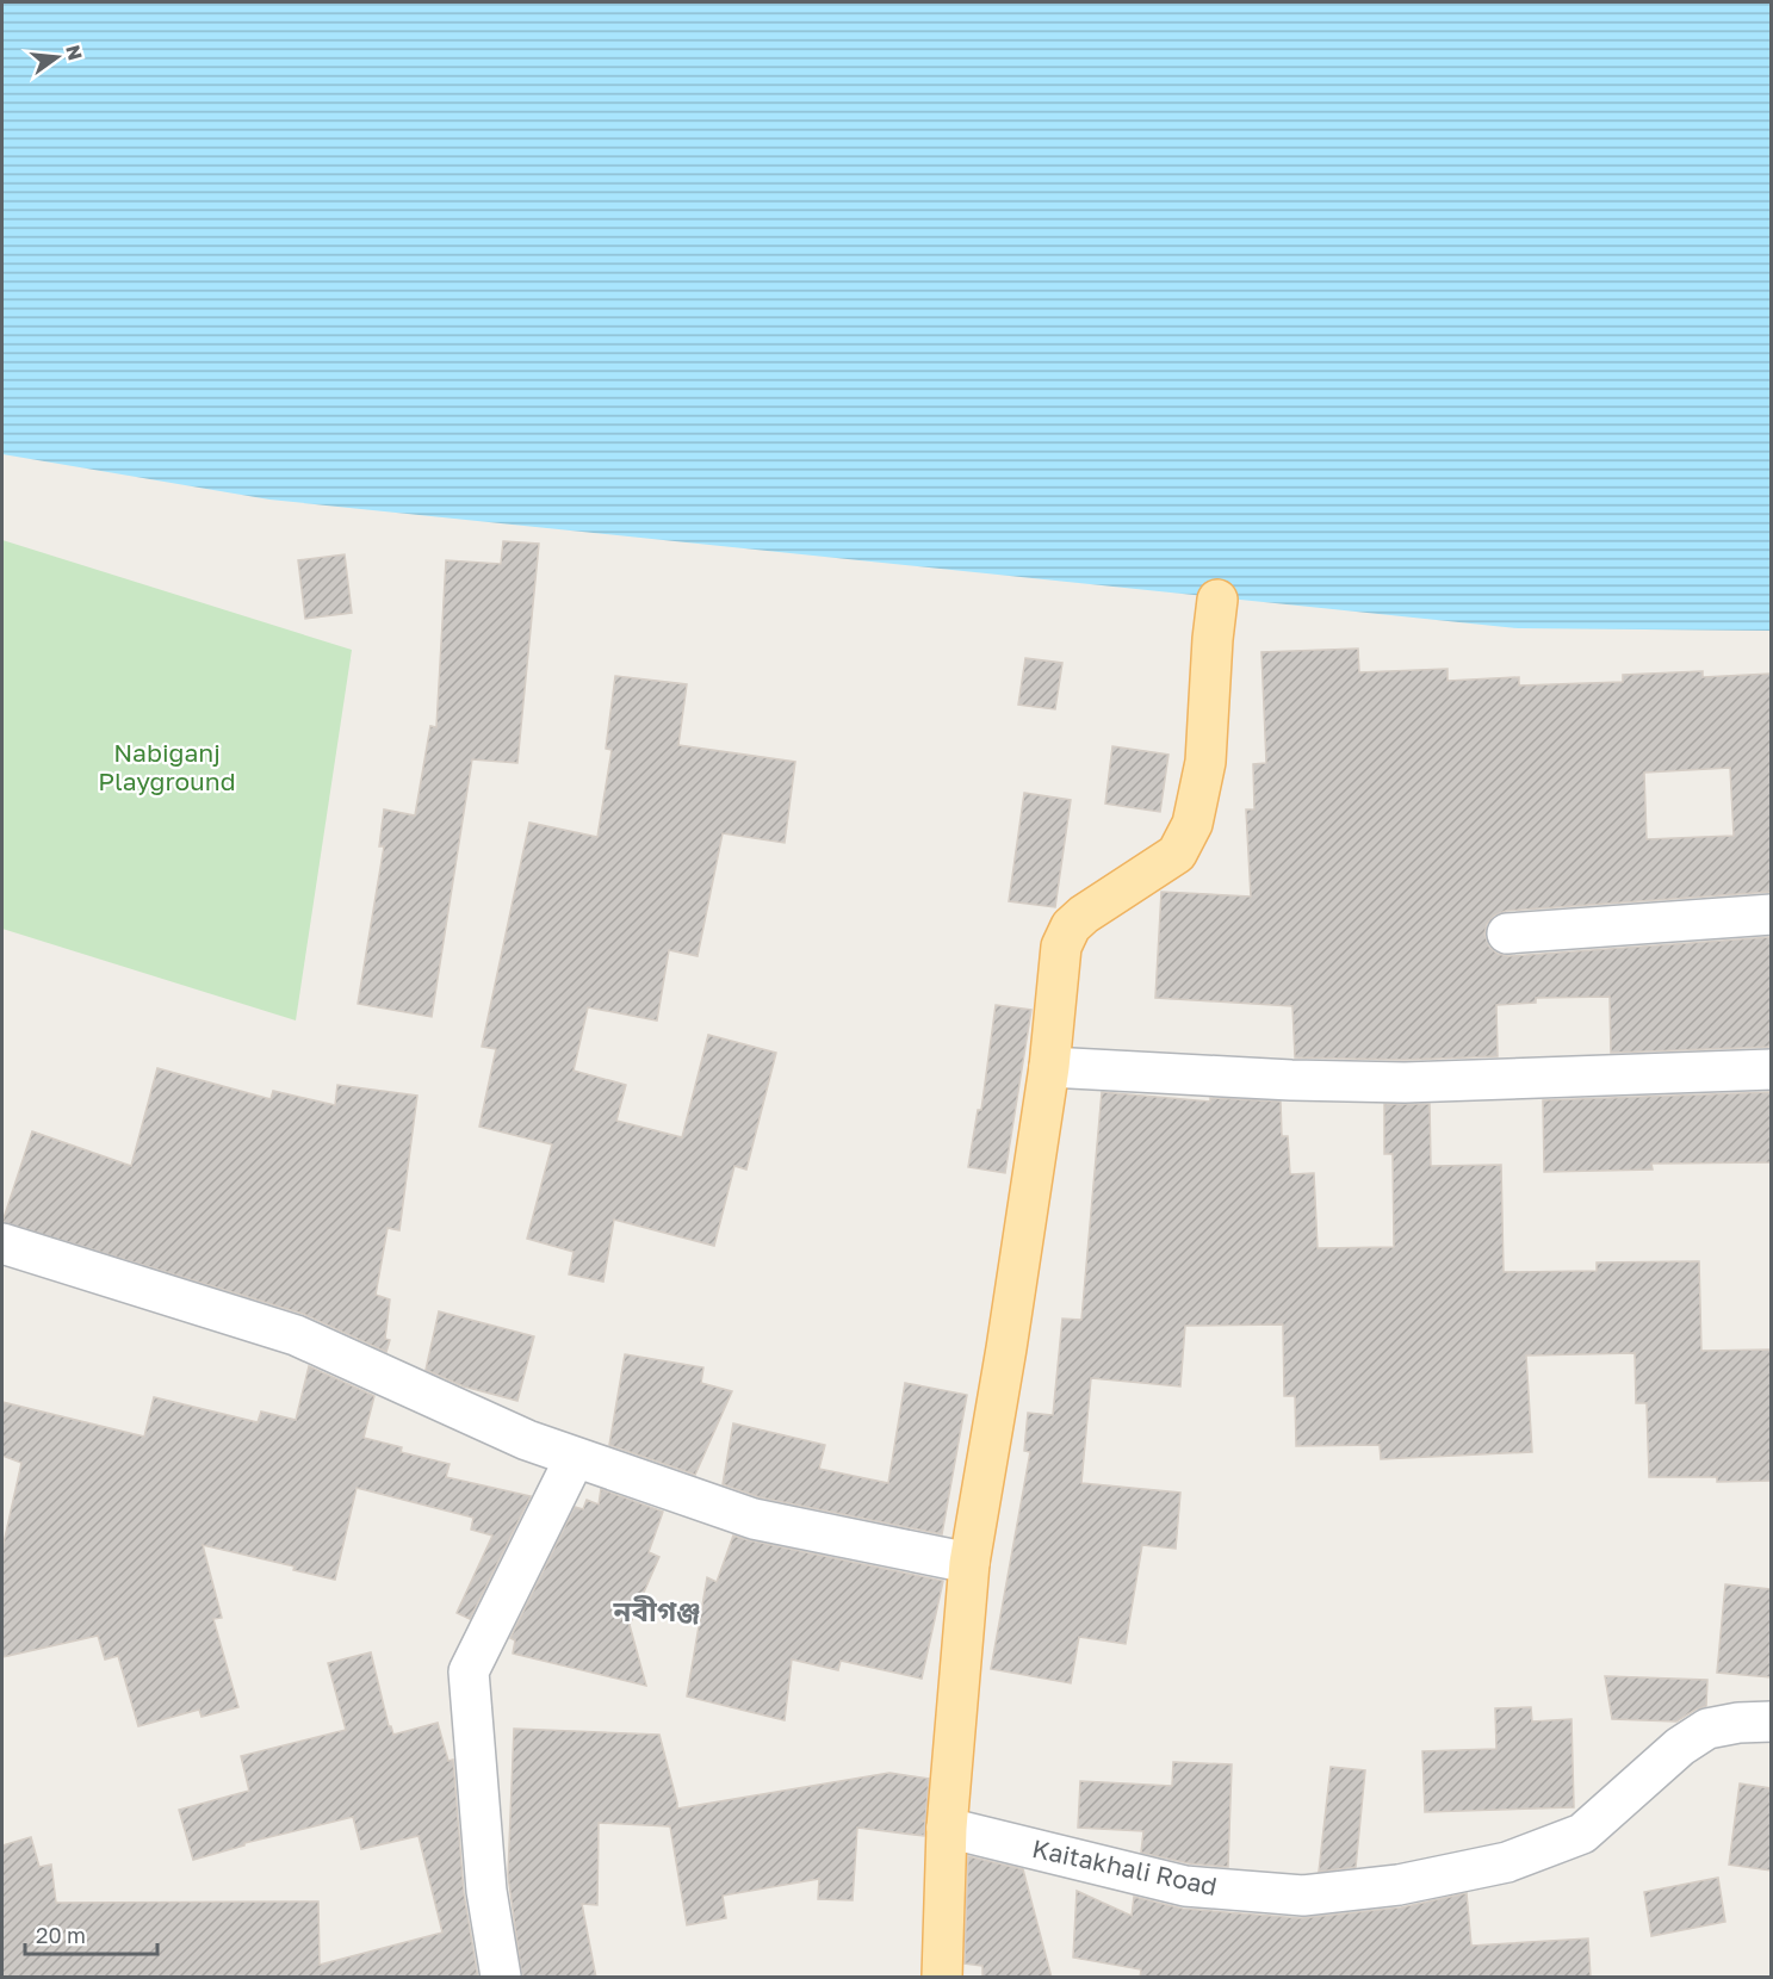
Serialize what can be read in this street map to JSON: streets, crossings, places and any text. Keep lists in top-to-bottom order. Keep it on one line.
{"streets":{"street":["Kaitakhali Road"]},"districts":["নবীগঞ্জ"],"parks":["Nabiganj Playground"],"scale_bar":"20 m","north":"right"}
